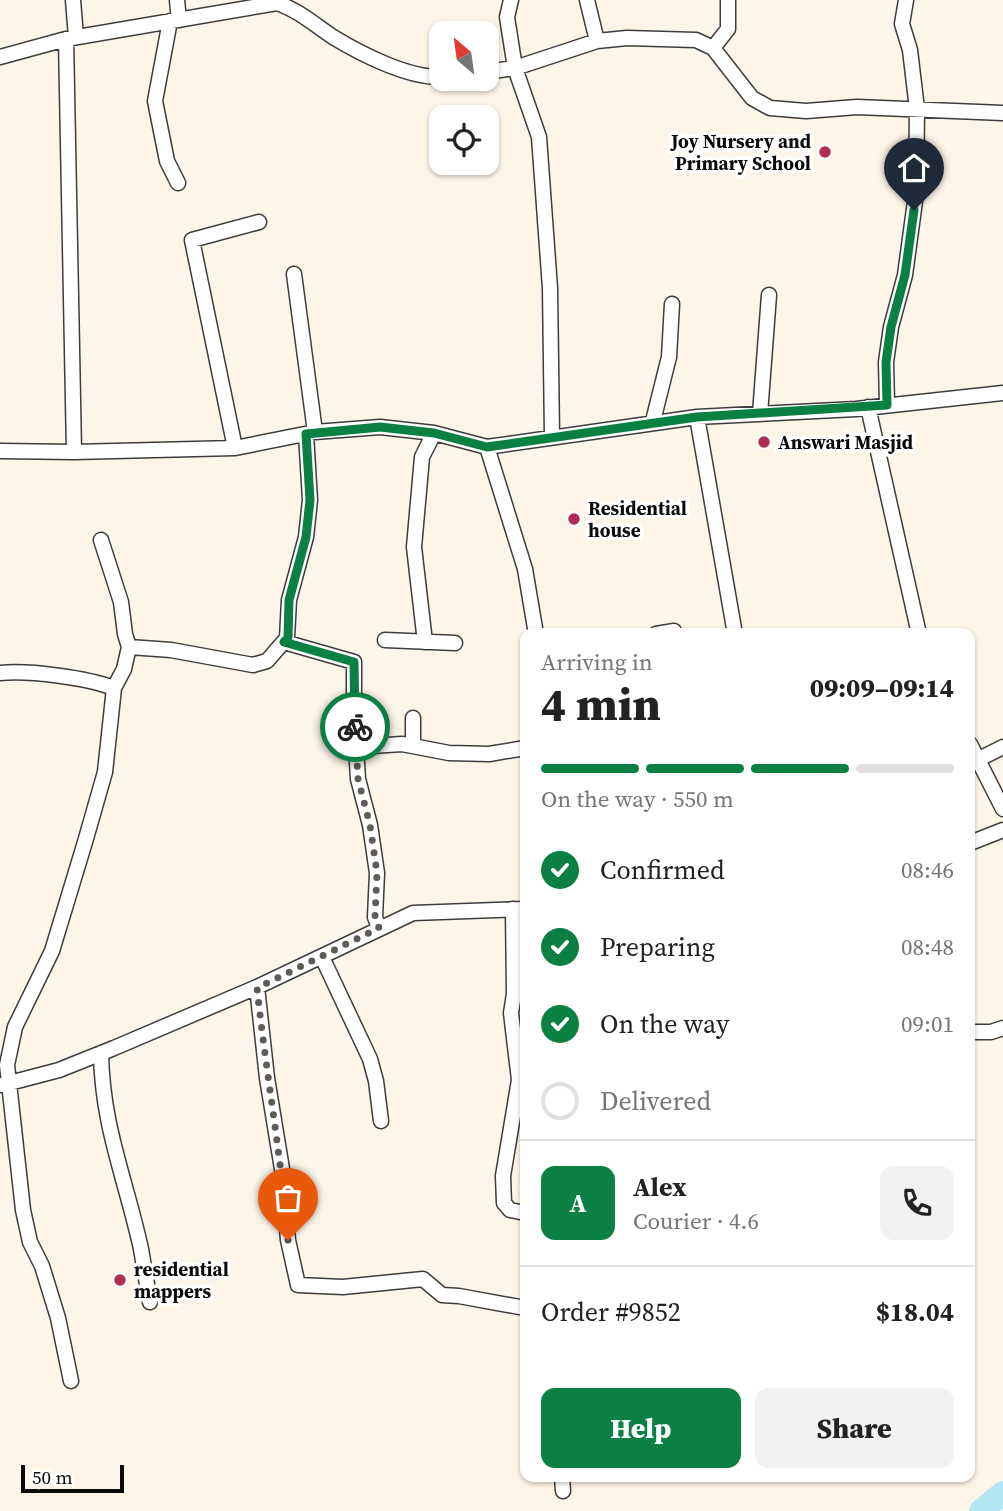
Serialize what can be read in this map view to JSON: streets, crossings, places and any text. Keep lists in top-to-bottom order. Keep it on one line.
{"places":["Joy Nursery and Primary School","Answari Masjid","Residential house","residential mappers"],"scale_bar":"50 m","north":"top left","page":{"heading":["4 min","Arriving in","09:09–09:14"],"panel":["Alex","Courier · 4.6","Order #9852","$18.04"],"bar":"On the way · 550 m","list":[["Confirmed","08:46"],["Preparing","08:48"],["On the way","09:01"],"Delivered"],"round":"A","buttons":["Help","Share"],"scale":"50 m"}}
